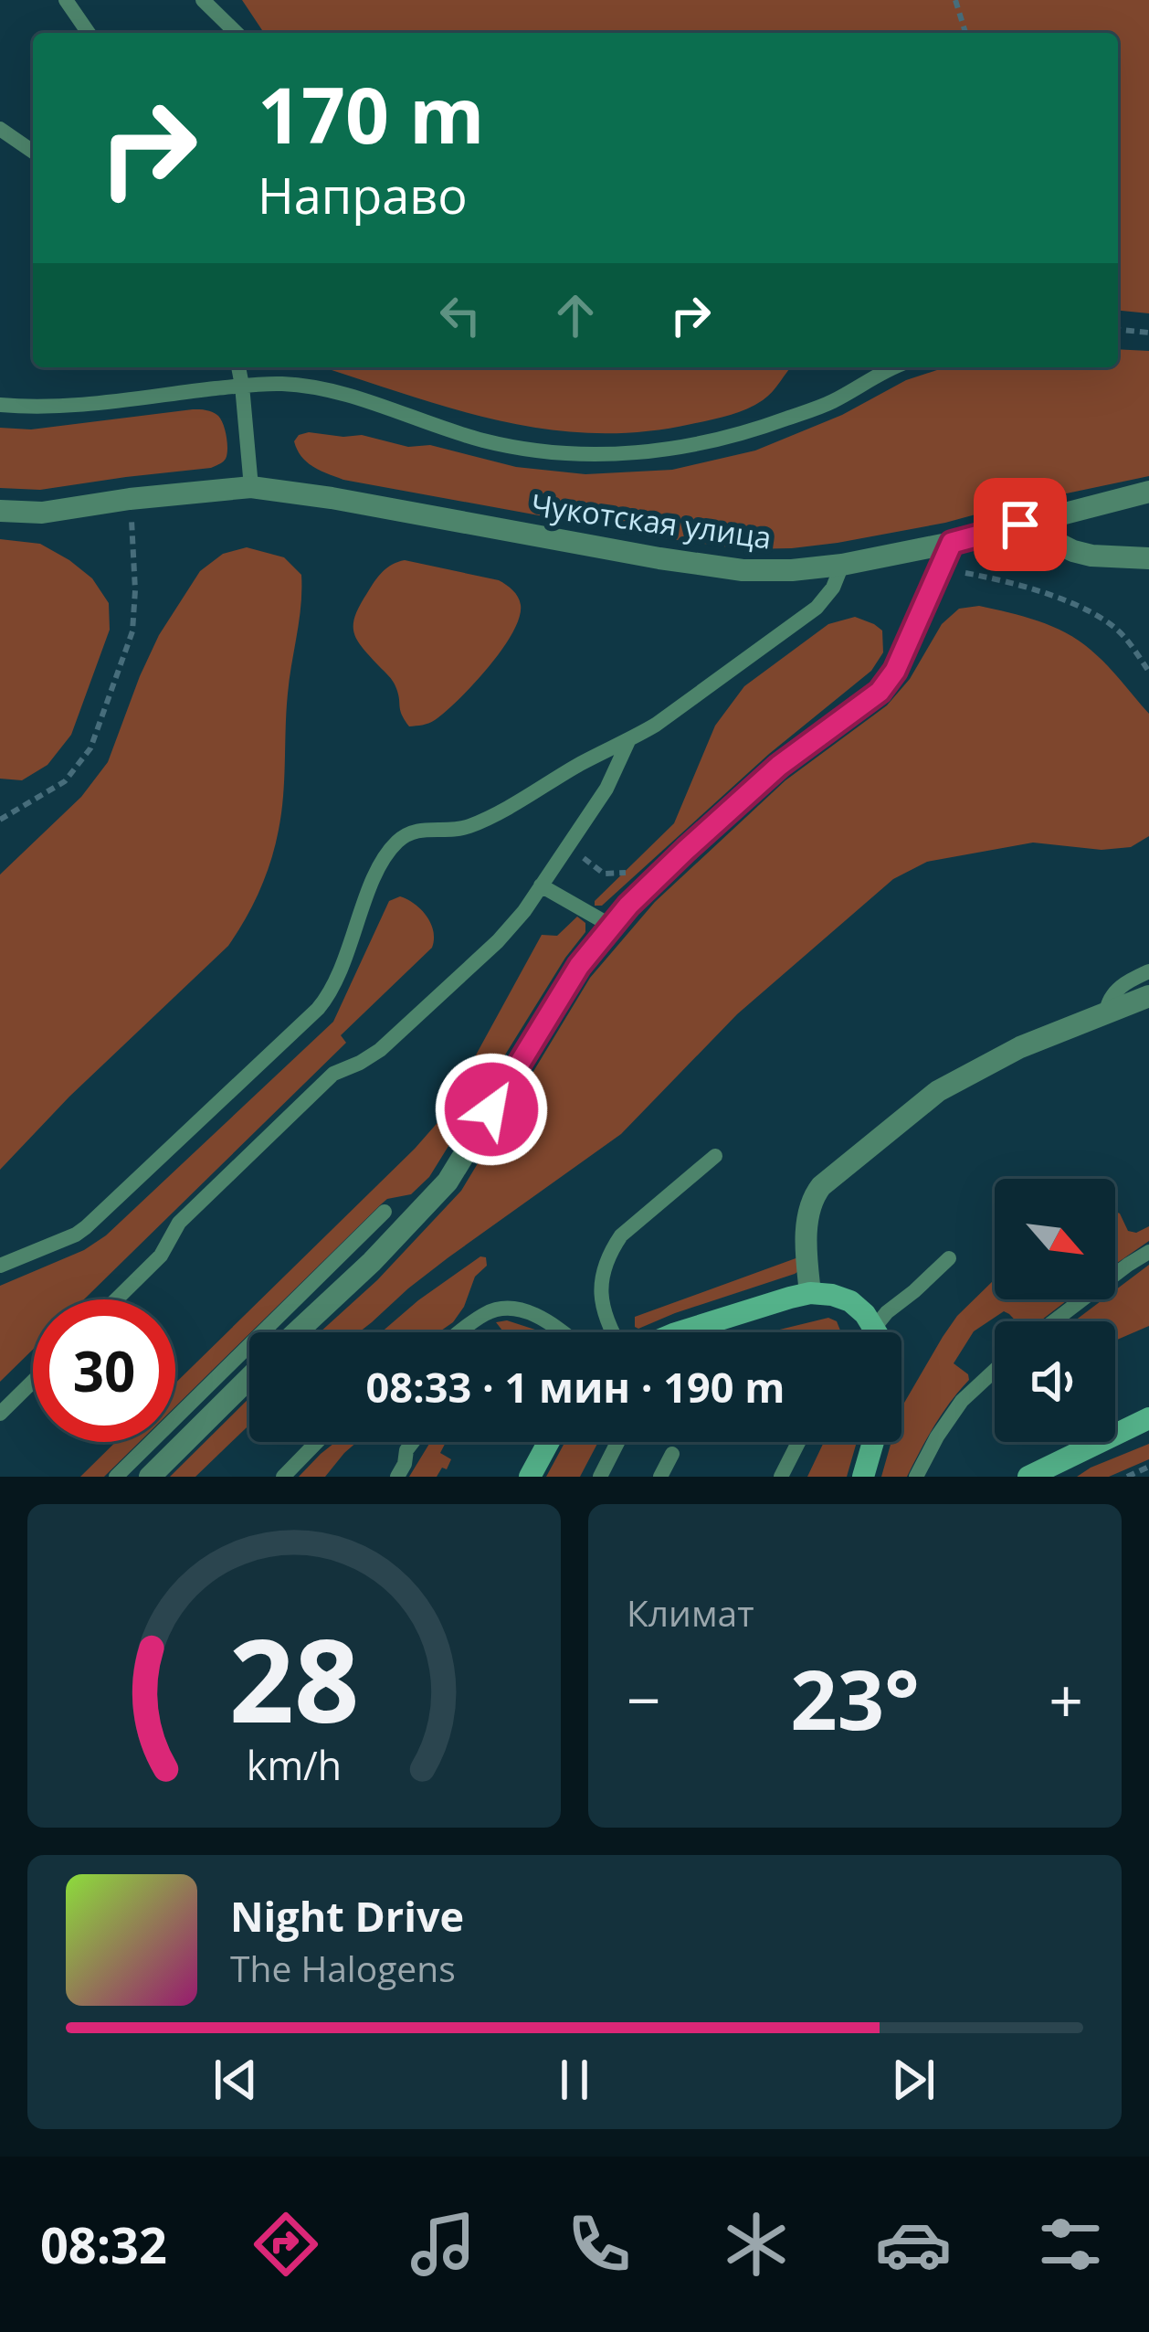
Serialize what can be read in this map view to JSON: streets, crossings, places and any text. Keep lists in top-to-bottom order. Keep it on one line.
{"streets":{"street":["Чукотская улица"]},"north":"bottom right","page":{"turn":["170 m","Направо"],"limit":"30","trip":"08:33 · 1 мин · 190 m","tile":"Климат","heat":["−","23°","+"],"song":["Night Drive","The Halogens"],"tabs":"08:32","gauge":["28","km/h"]}}
